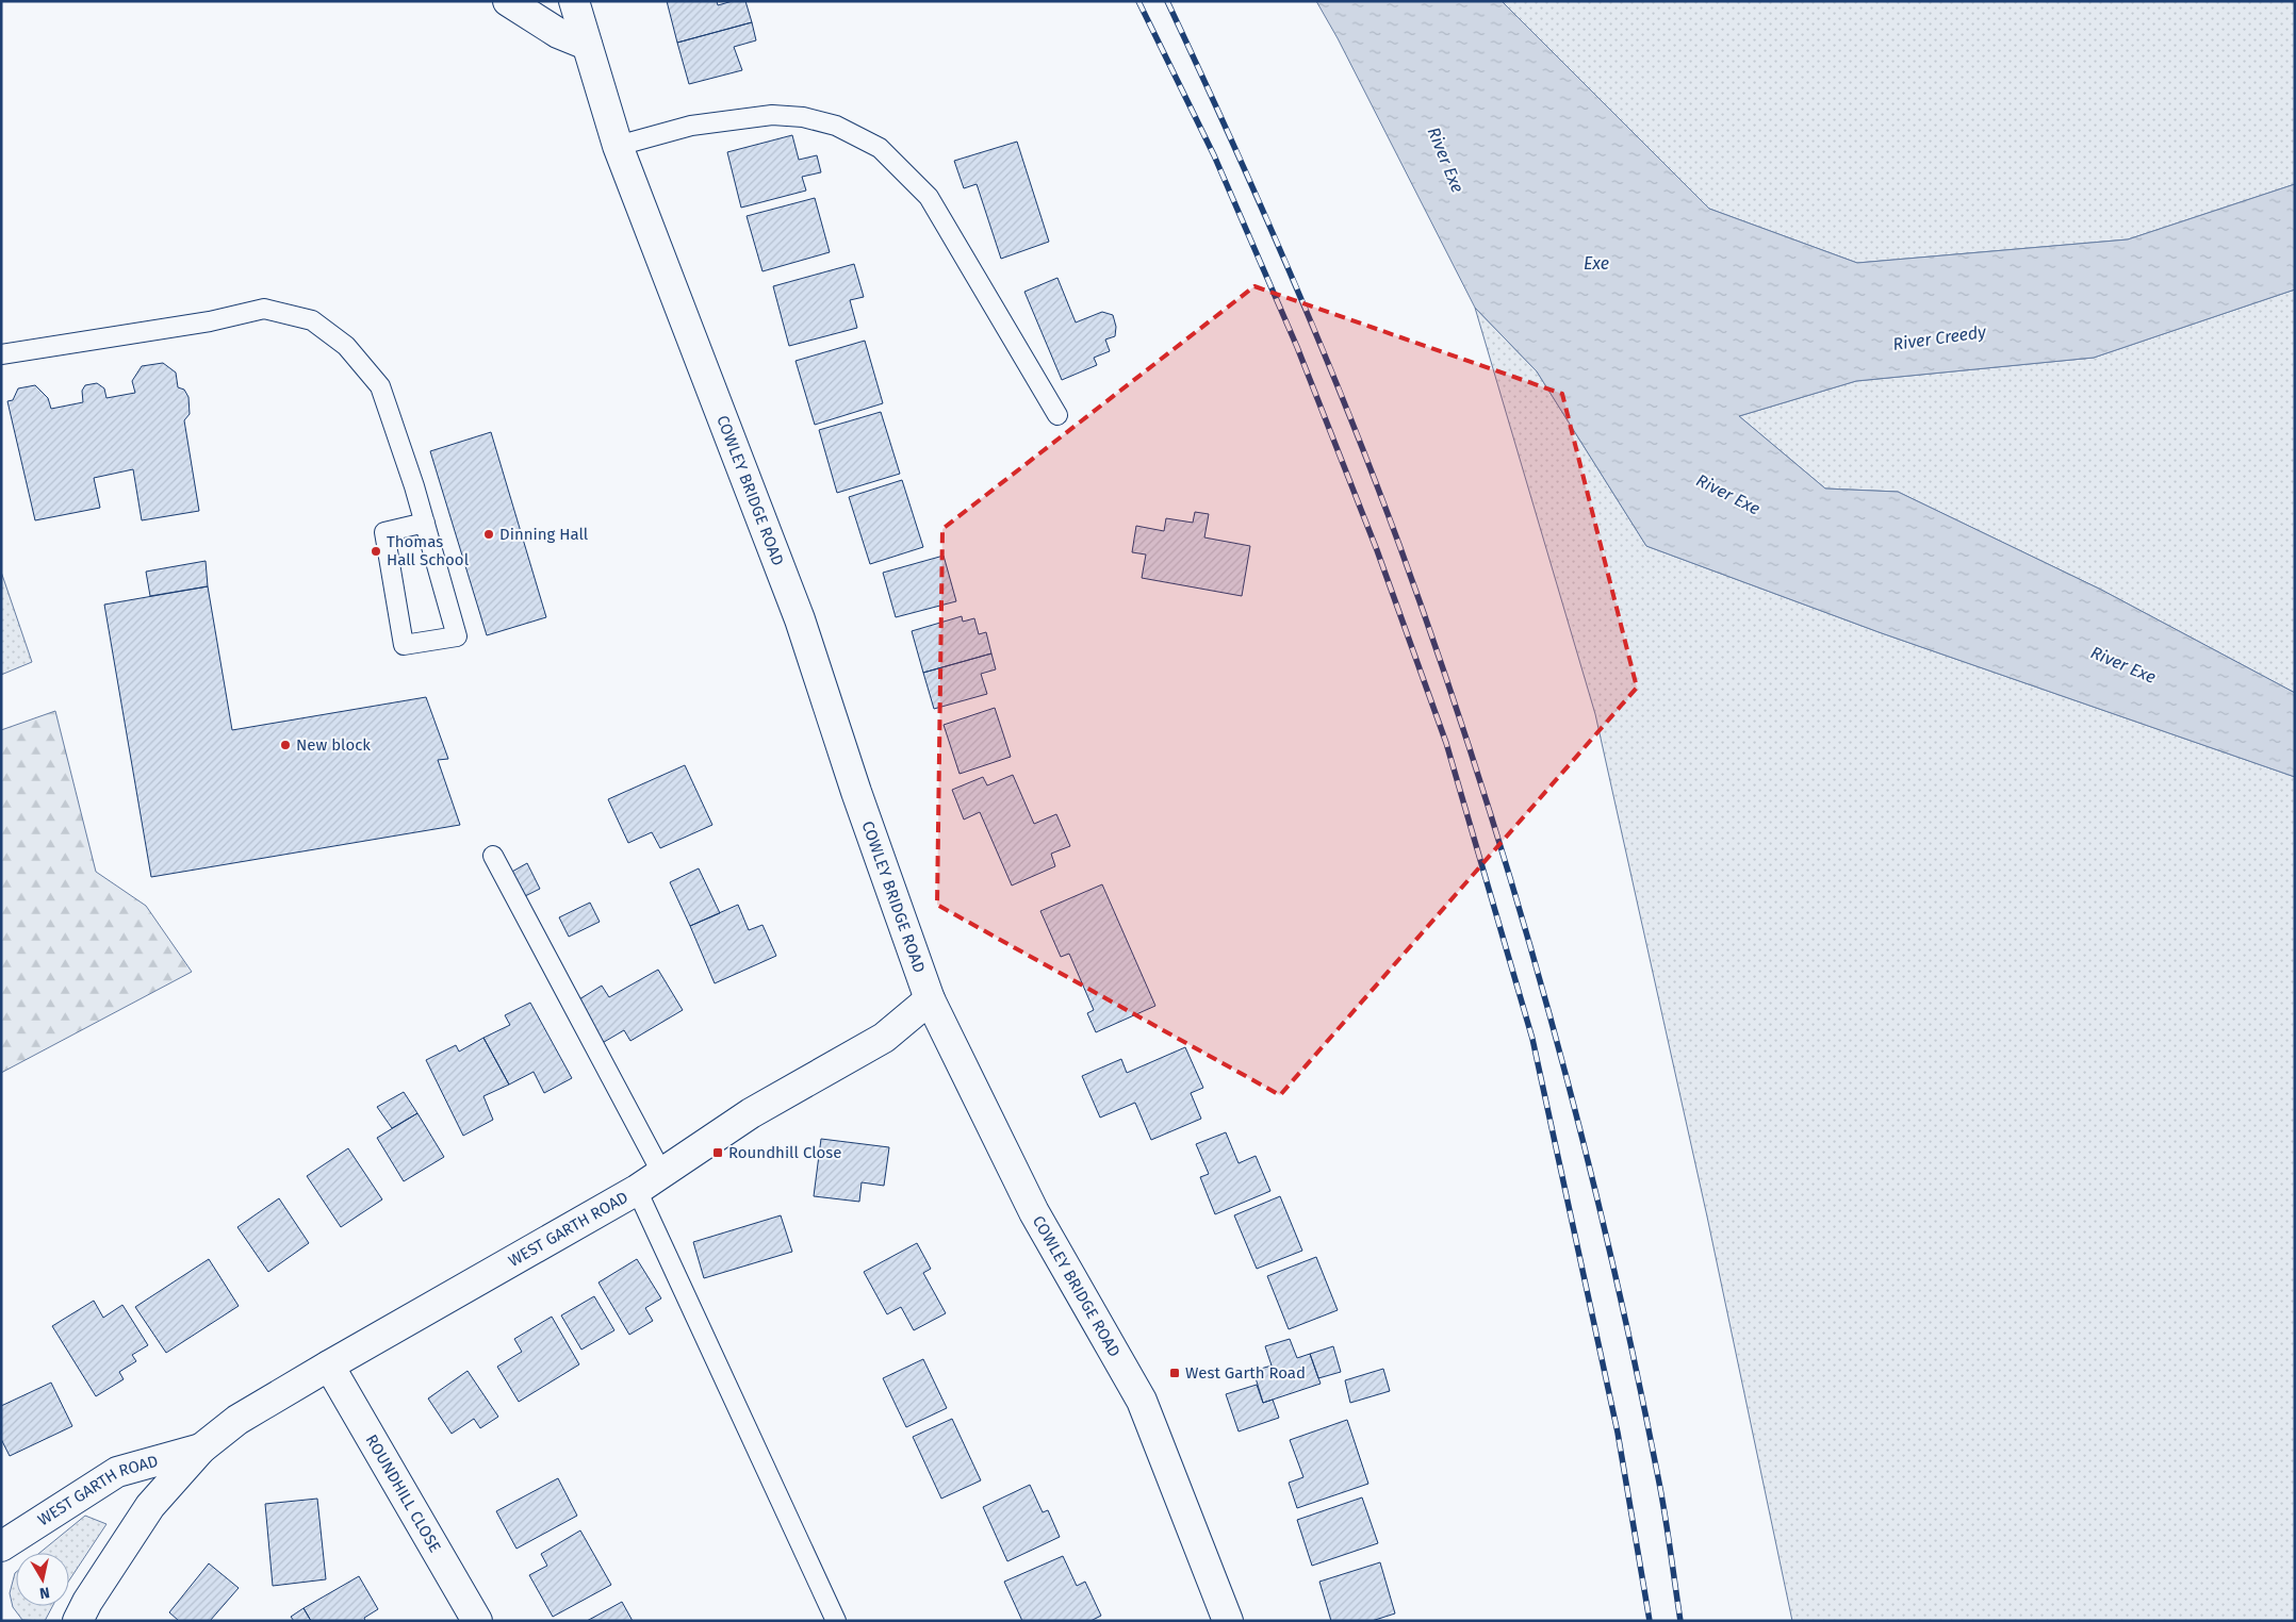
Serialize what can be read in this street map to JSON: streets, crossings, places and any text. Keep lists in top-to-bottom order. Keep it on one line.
{"streets":{"main road":["COWLEY BRIDGE ROAD","WEST GARTH ROAD","ROUNDHILL CLOSE"]},"crossings":[["COWLEY BRIDGE ROAD","WEST GARTH ROAD"],["WEST GARTH ROAD","ROUNDHILL CLOSE"]],"water":["River Exe","Exe","River Creedy"],"places":{"other":["Dinning Hall","Thomas Hall School","New block"],"transit":["Roundhill Close","West Garth Road"]},"north":"bottom"}
